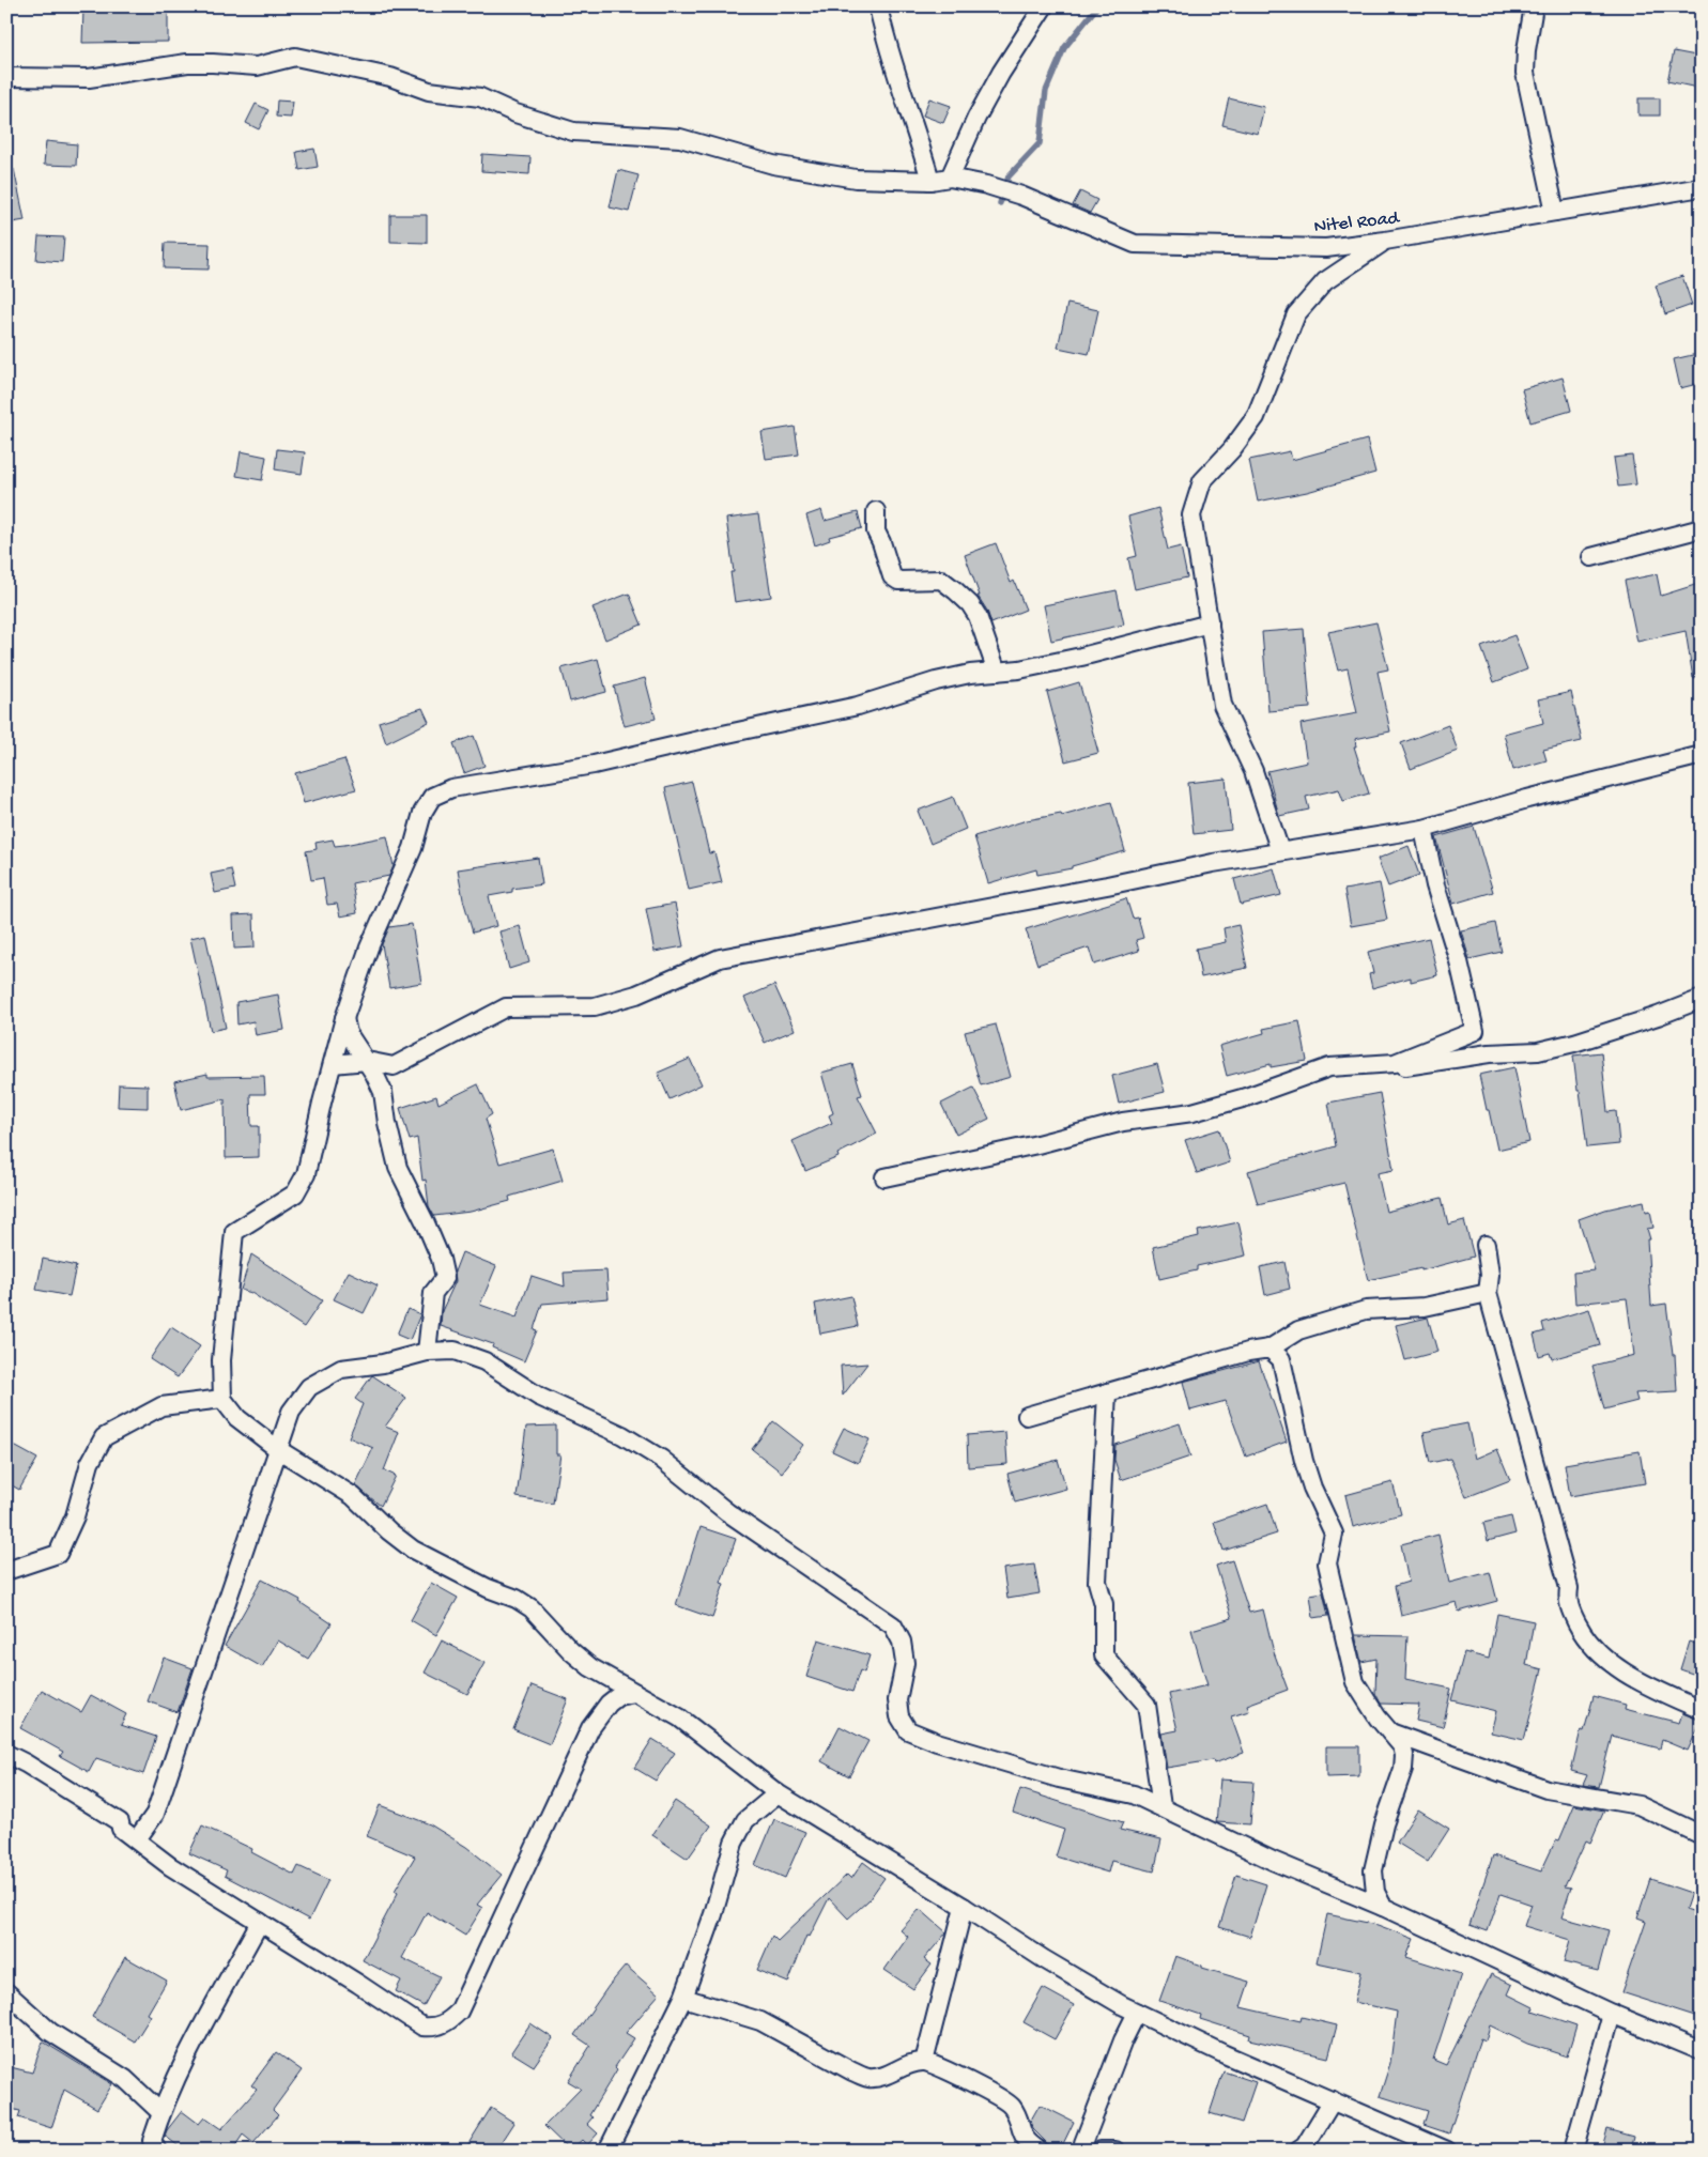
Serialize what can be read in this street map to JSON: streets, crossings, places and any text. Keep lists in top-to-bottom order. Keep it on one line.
{"streets":{"street":["Nitel Road"]}}
